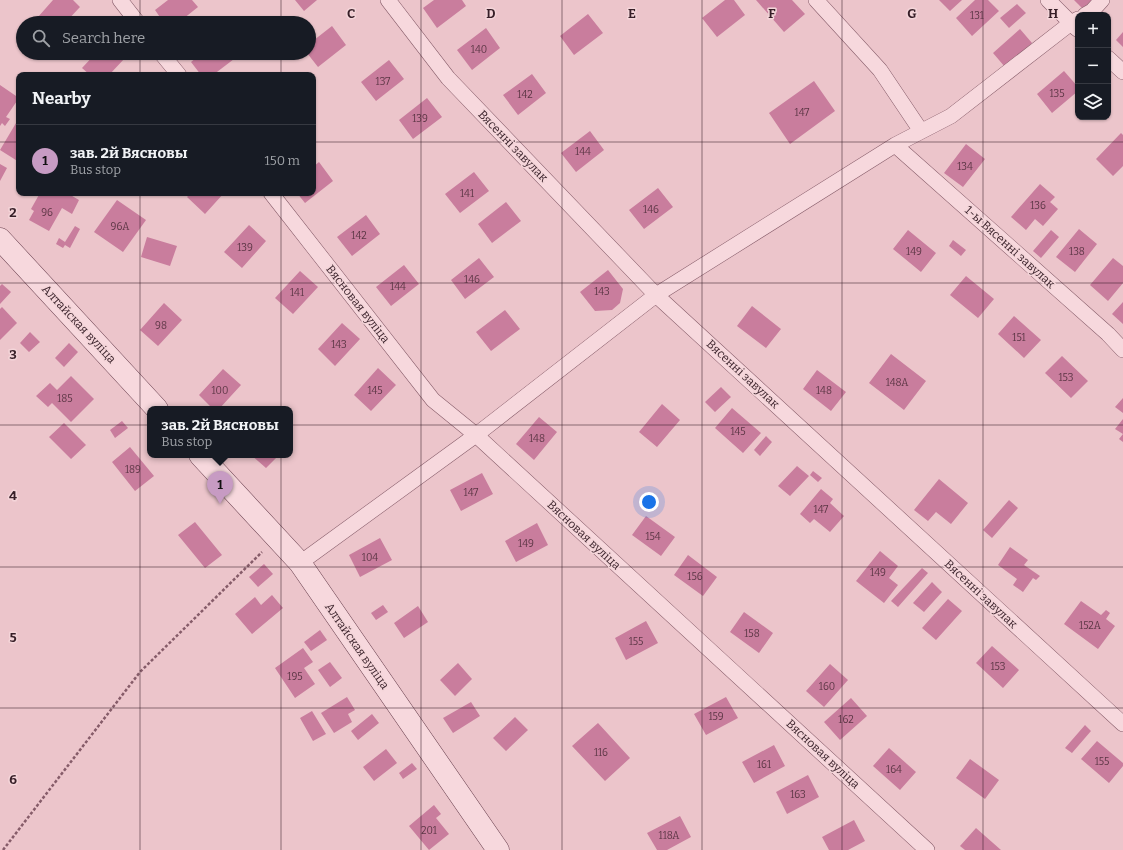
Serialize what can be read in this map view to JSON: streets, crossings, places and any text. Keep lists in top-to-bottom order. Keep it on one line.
{"streets":{"main road":["Алтайская вуліца"],"street":["Вясенні завулак","1-ы Вясенні завулак","Вясновая вуліца"]},"house_numbers":["131","140","137","135","142","147","139","144","134","141","136","146","96","96А","142","139","149","138","146","144","143","141","98","151","143","153","148А","100","145","148","185","145","148","189","147","147","154","149","104","149","156","152А","158","155","153","195","160","159","162","116","155","161","164","163","201","118А"],"page":{"map_buttons":["+","−"],"search":"Search here","heading":"Nearby","list":[{"mark":"1","name":"зав. 2й Вясновы","note":"Bus stop","value":"150 m"}],"popup":["зав. 2й Вясновы","Bus stop"],"pins":"1"},"grid":{"columns":["C","D","E","F","G","H"],"rows":["2","3","4","5","6"]}}
